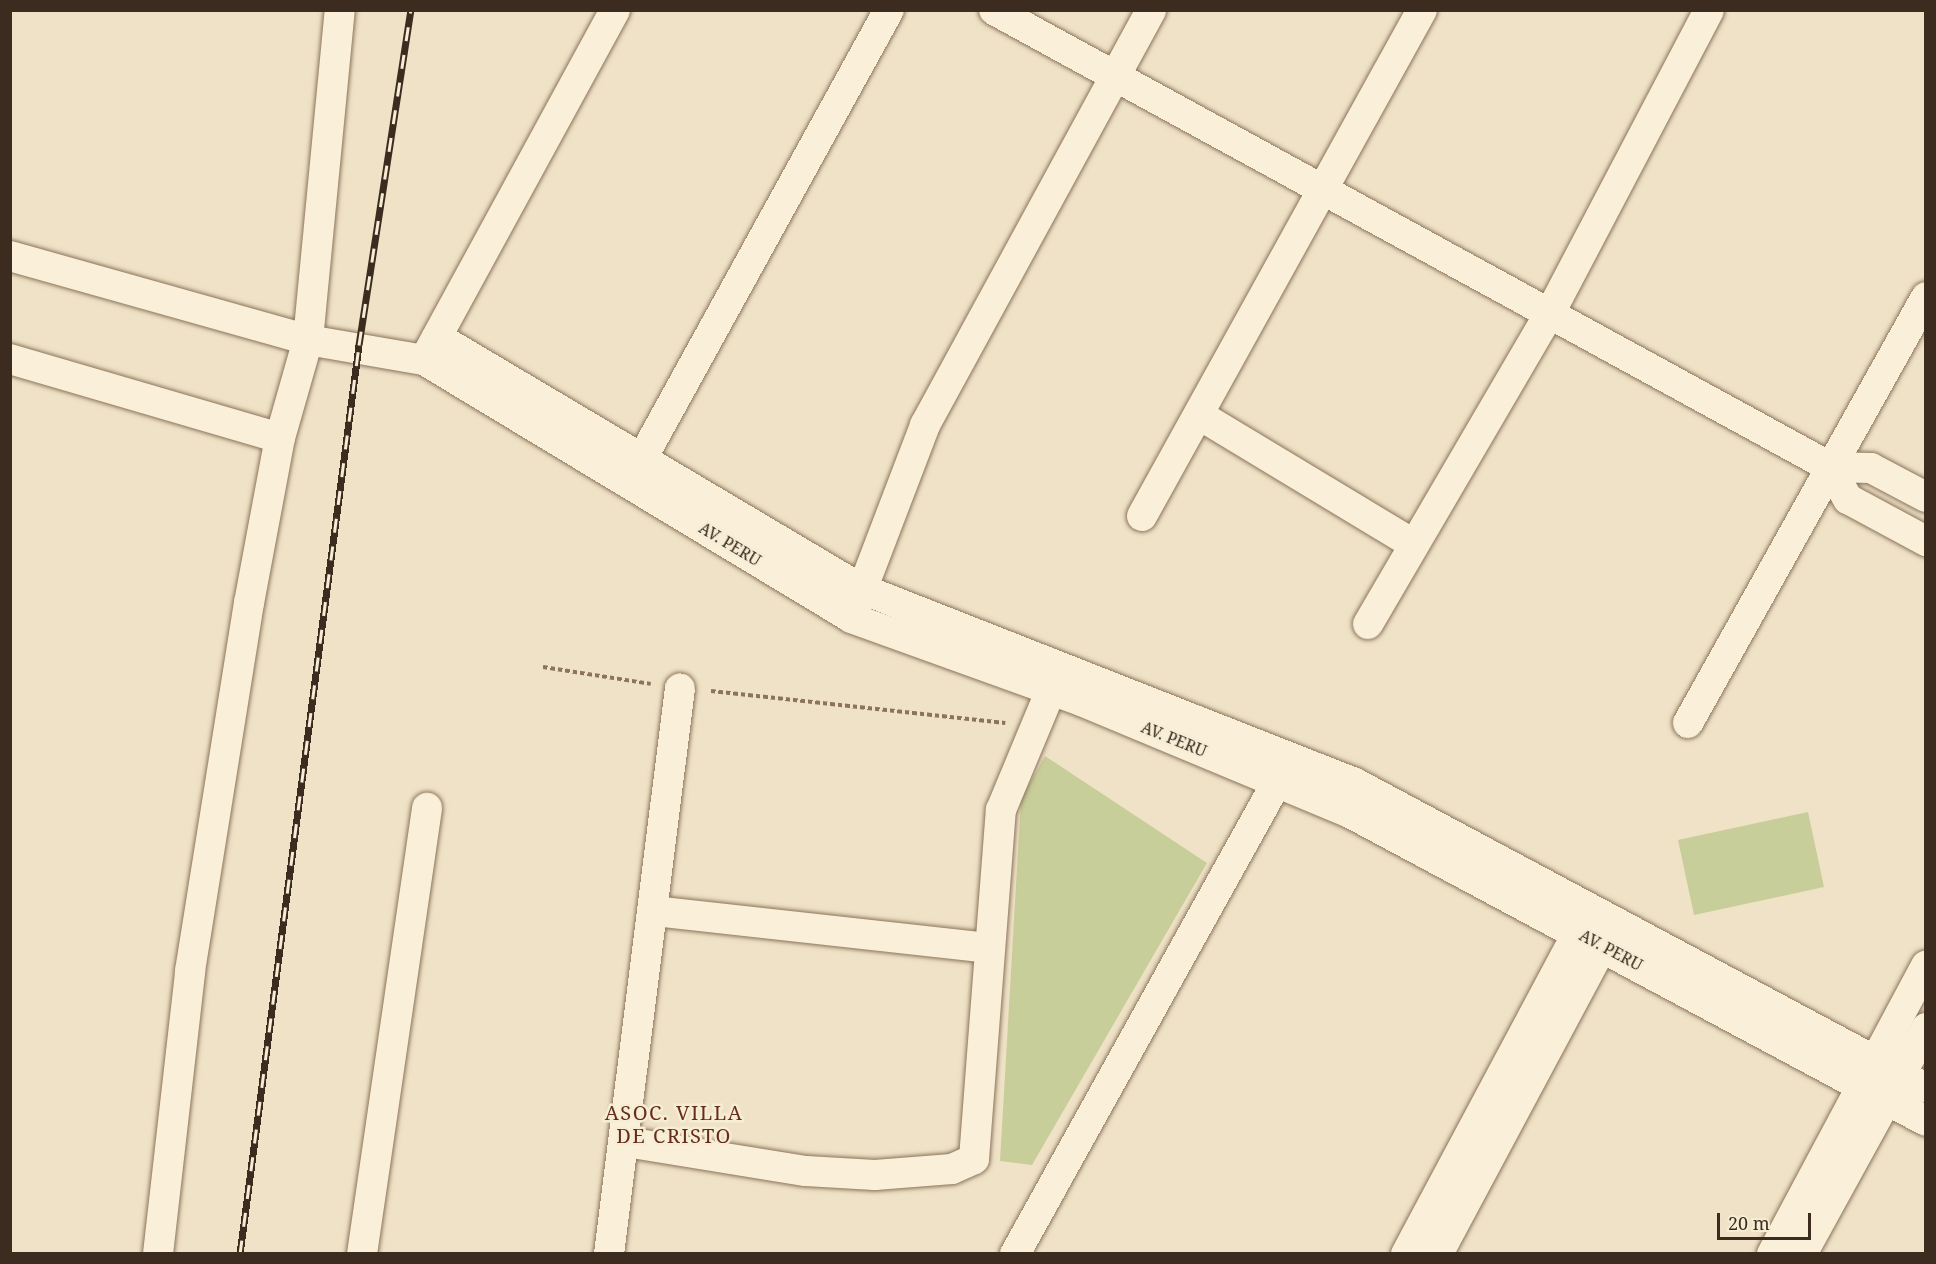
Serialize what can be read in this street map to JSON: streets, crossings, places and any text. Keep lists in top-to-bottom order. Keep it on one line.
{"streets":{"street":["AV. PERU"]},"districts":["ASOC. VILLA DE CRISTO"],"scale_bar":"20 m"}
